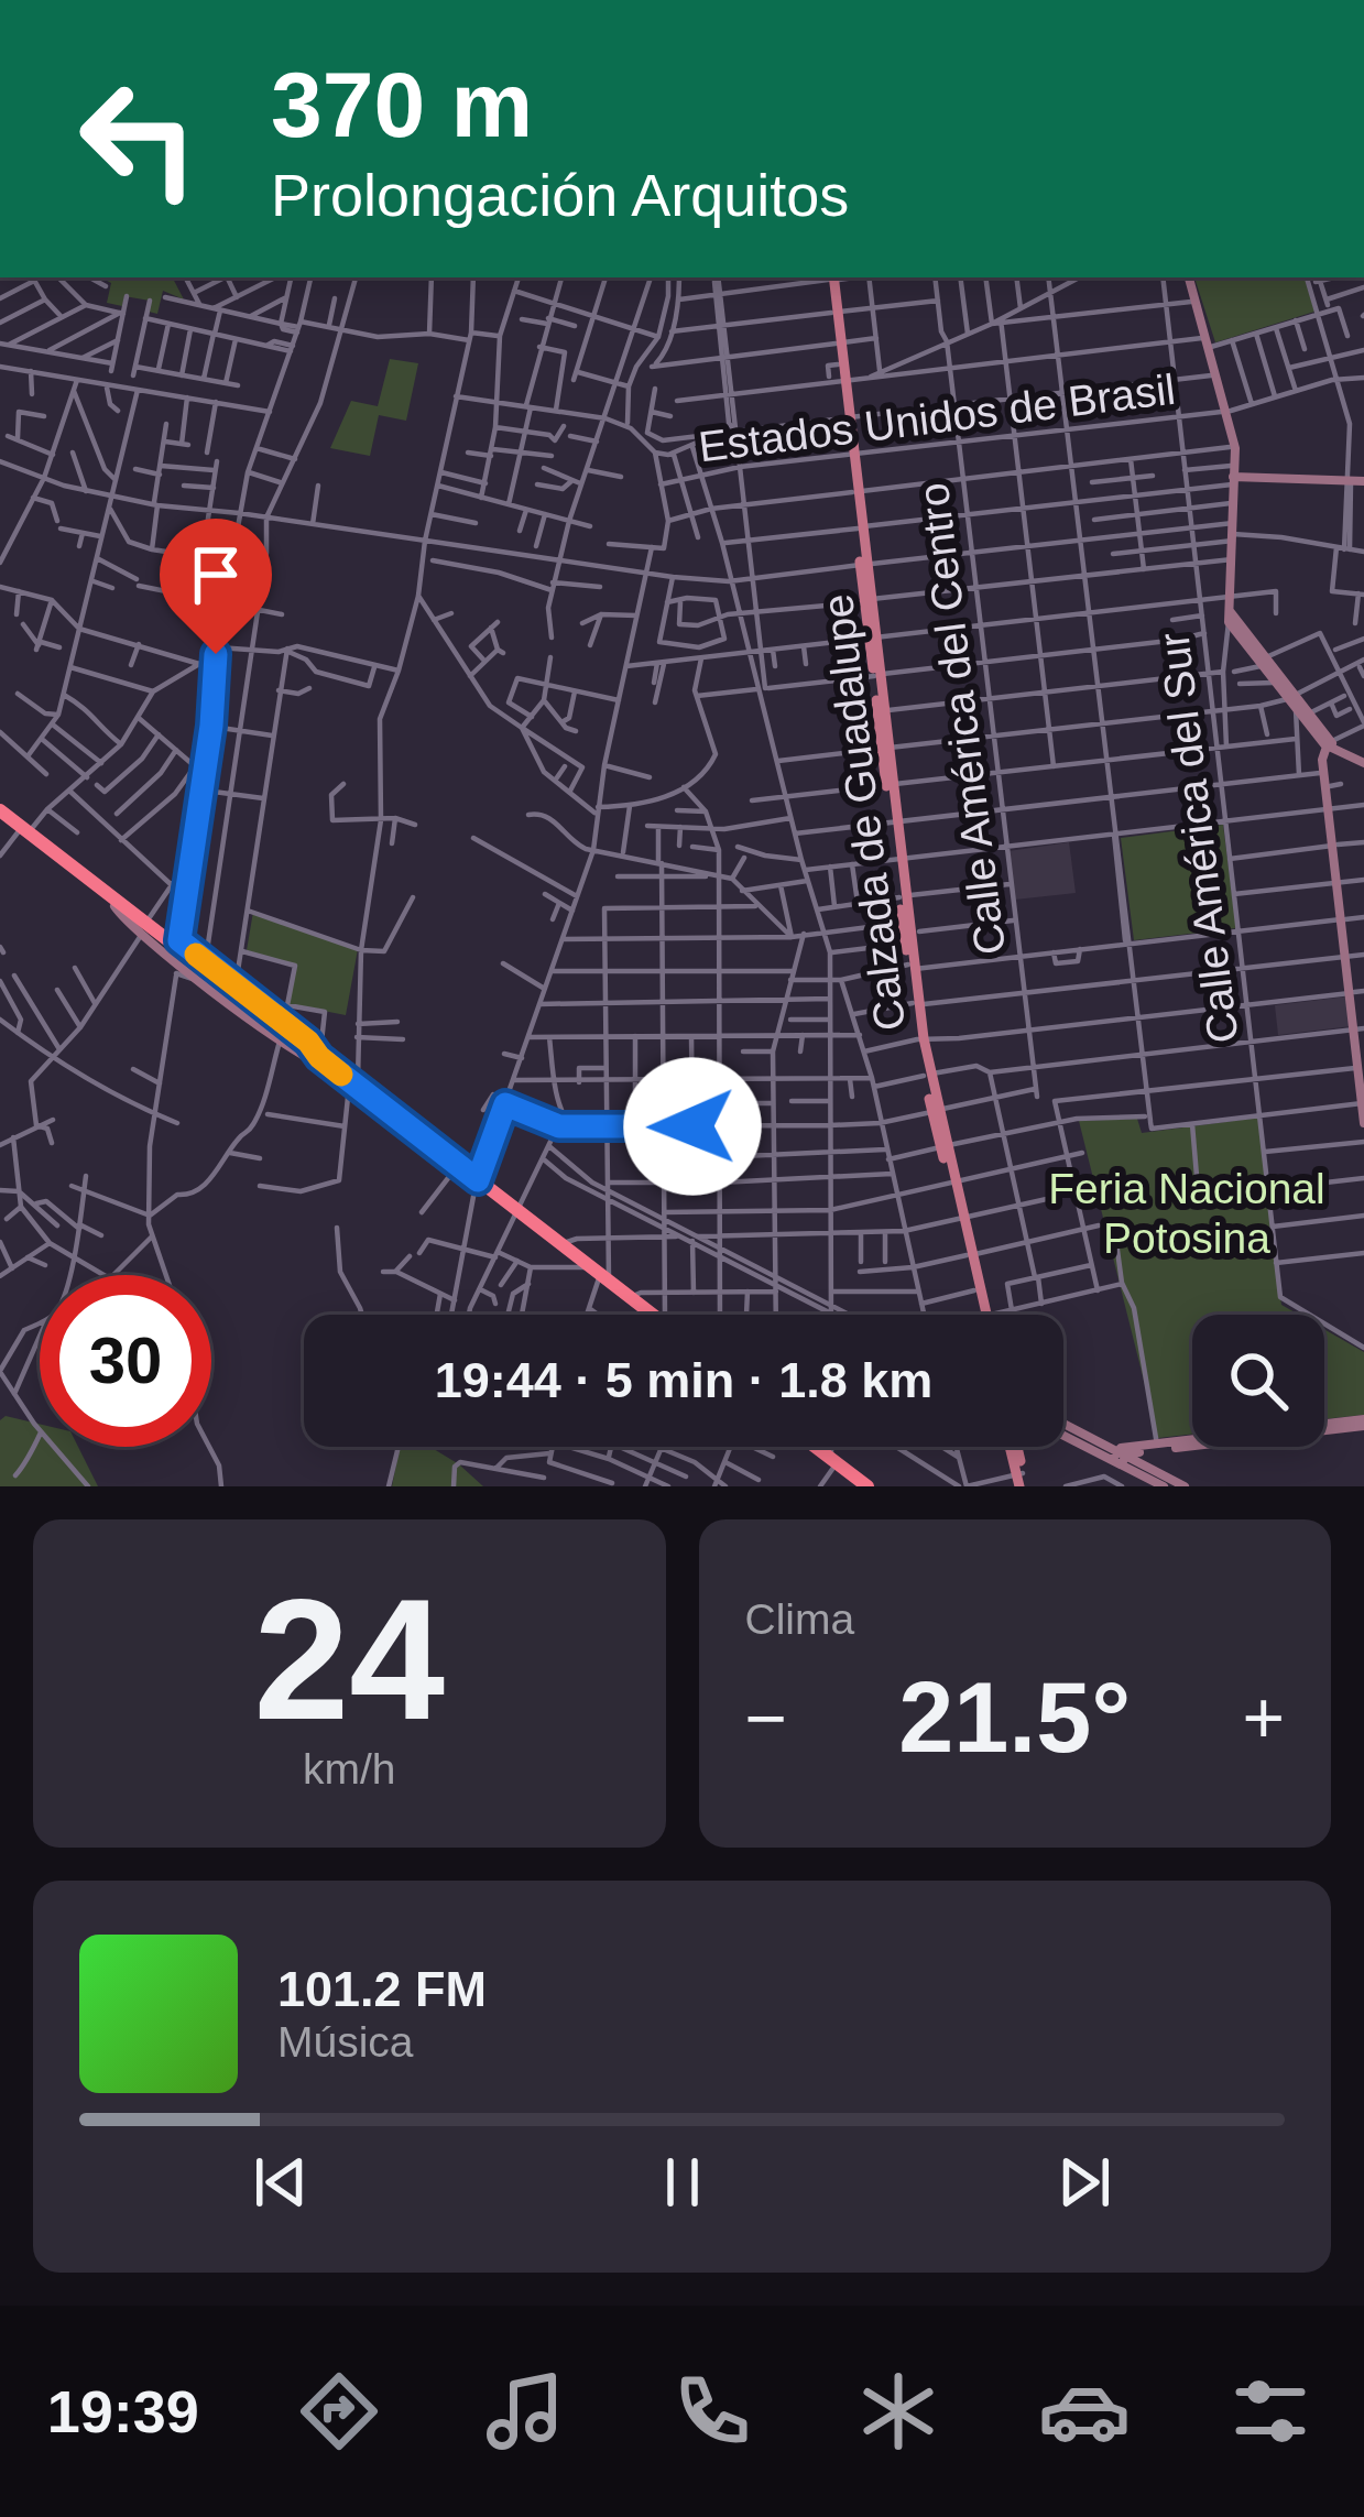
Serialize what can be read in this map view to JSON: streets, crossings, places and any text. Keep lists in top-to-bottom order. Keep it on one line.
{"streets":{"main road":["Calzada de Guadalupe"],"street":["Estados Unidos de Brasil","Calle América del Centro","Calle América del Sur"]},"crossings":[["Estados Unidos de Brasil","Calle América del Centro"],["Estados Unidos de Brasil","Calzada de Guadalupe"],["Estados Unidos de Brasil","Calle América del Sur"]],"parks":["Feria Nacional Potosina"],"page":{"turn":["370 m","Prolongación Arquitos"],"limit":"30","trip":"19:44 · 5 min · 1.8 km","tile":[["24","km/h"],"Clima"],"heat":["−","21.5°","+"],"song":["101.2 FM","Música"],"tabs":"19:39"}}
